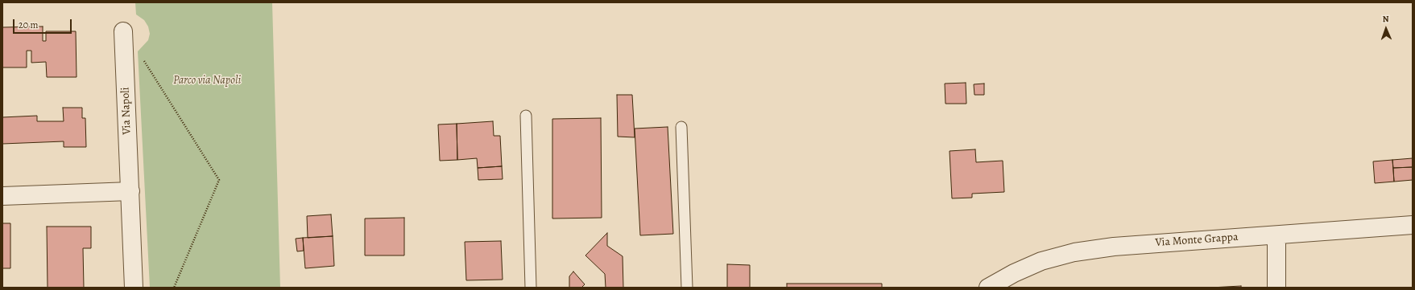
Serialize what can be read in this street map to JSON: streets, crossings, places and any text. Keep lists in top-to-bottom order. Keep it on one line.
{"streets":{"street":["Via Napoli","Via Monte Grappa"]},"parks":["Parco via Napoli"],"scale_bar":"20 m","north":"top"}
